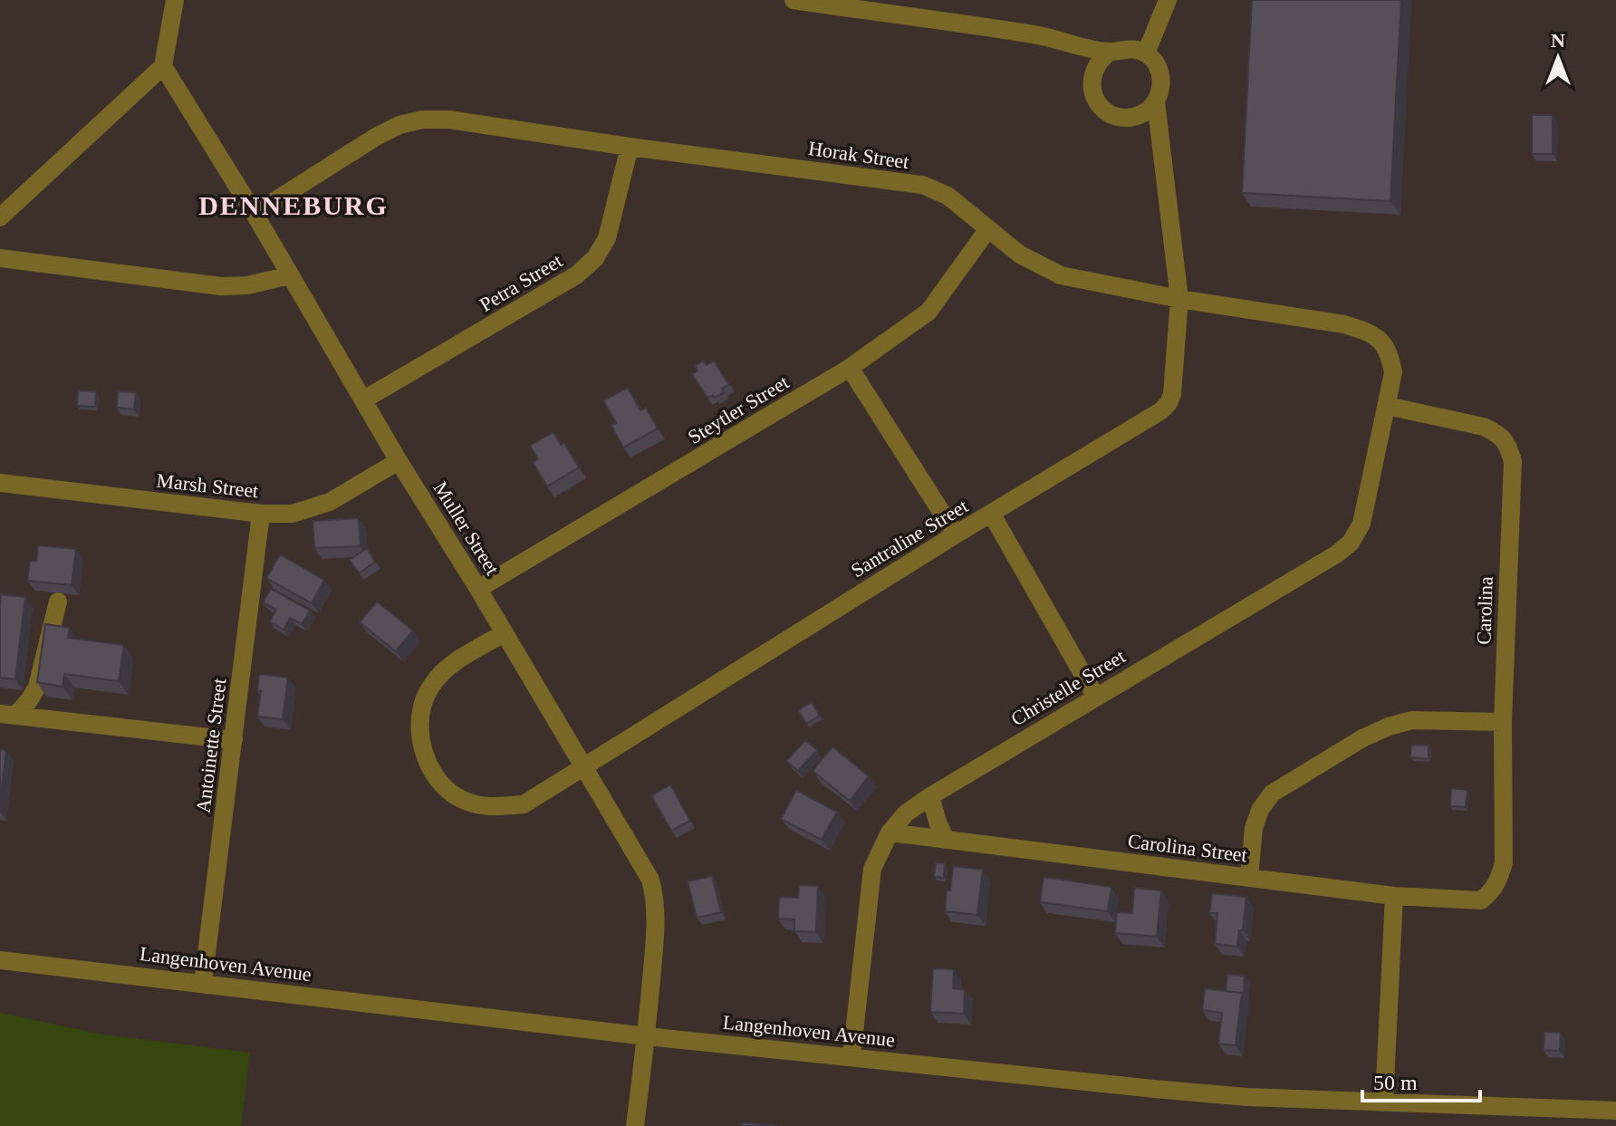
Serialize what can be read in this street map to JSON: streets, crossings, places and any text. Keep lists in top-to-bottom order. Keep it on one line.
{"streets":{"street":["Horak Street","Petra Street","Steytler Street","Marsh Street","Muller Street","Santraline Street","Carolina","Christelle Street","Antoinette Street","Carolina Street","Langenhoven Avenue"]},"crossings":[["Horak Street","Petra Street"],["Horak Street","Steytler Street"],["Horak Street","Muller Street"],["Horak Street","Santraline Street"],["Horak Street","Carolina"],["Horak Street","Christelle Street"],["Petra Street","Muller Street"],["Steytler Street","Muller Street"],["Marsh Street","Muller Street"],["Marsh Street","Antoinette Street"],["Muller Street","Santraline Street"],["Muller Street","Langenhoven Avenue"],["Carolina","Christelle Street"],["Carolina","Carolina Street"],["Christelle Street","Carolina Street"],["Christelle Street","Langenhoven Avenue"],["Antoinette Street","Langenhoven Avenue"]],"districts":["DENNEBURG"],"scale_bar":"50 m","north":"top"}
